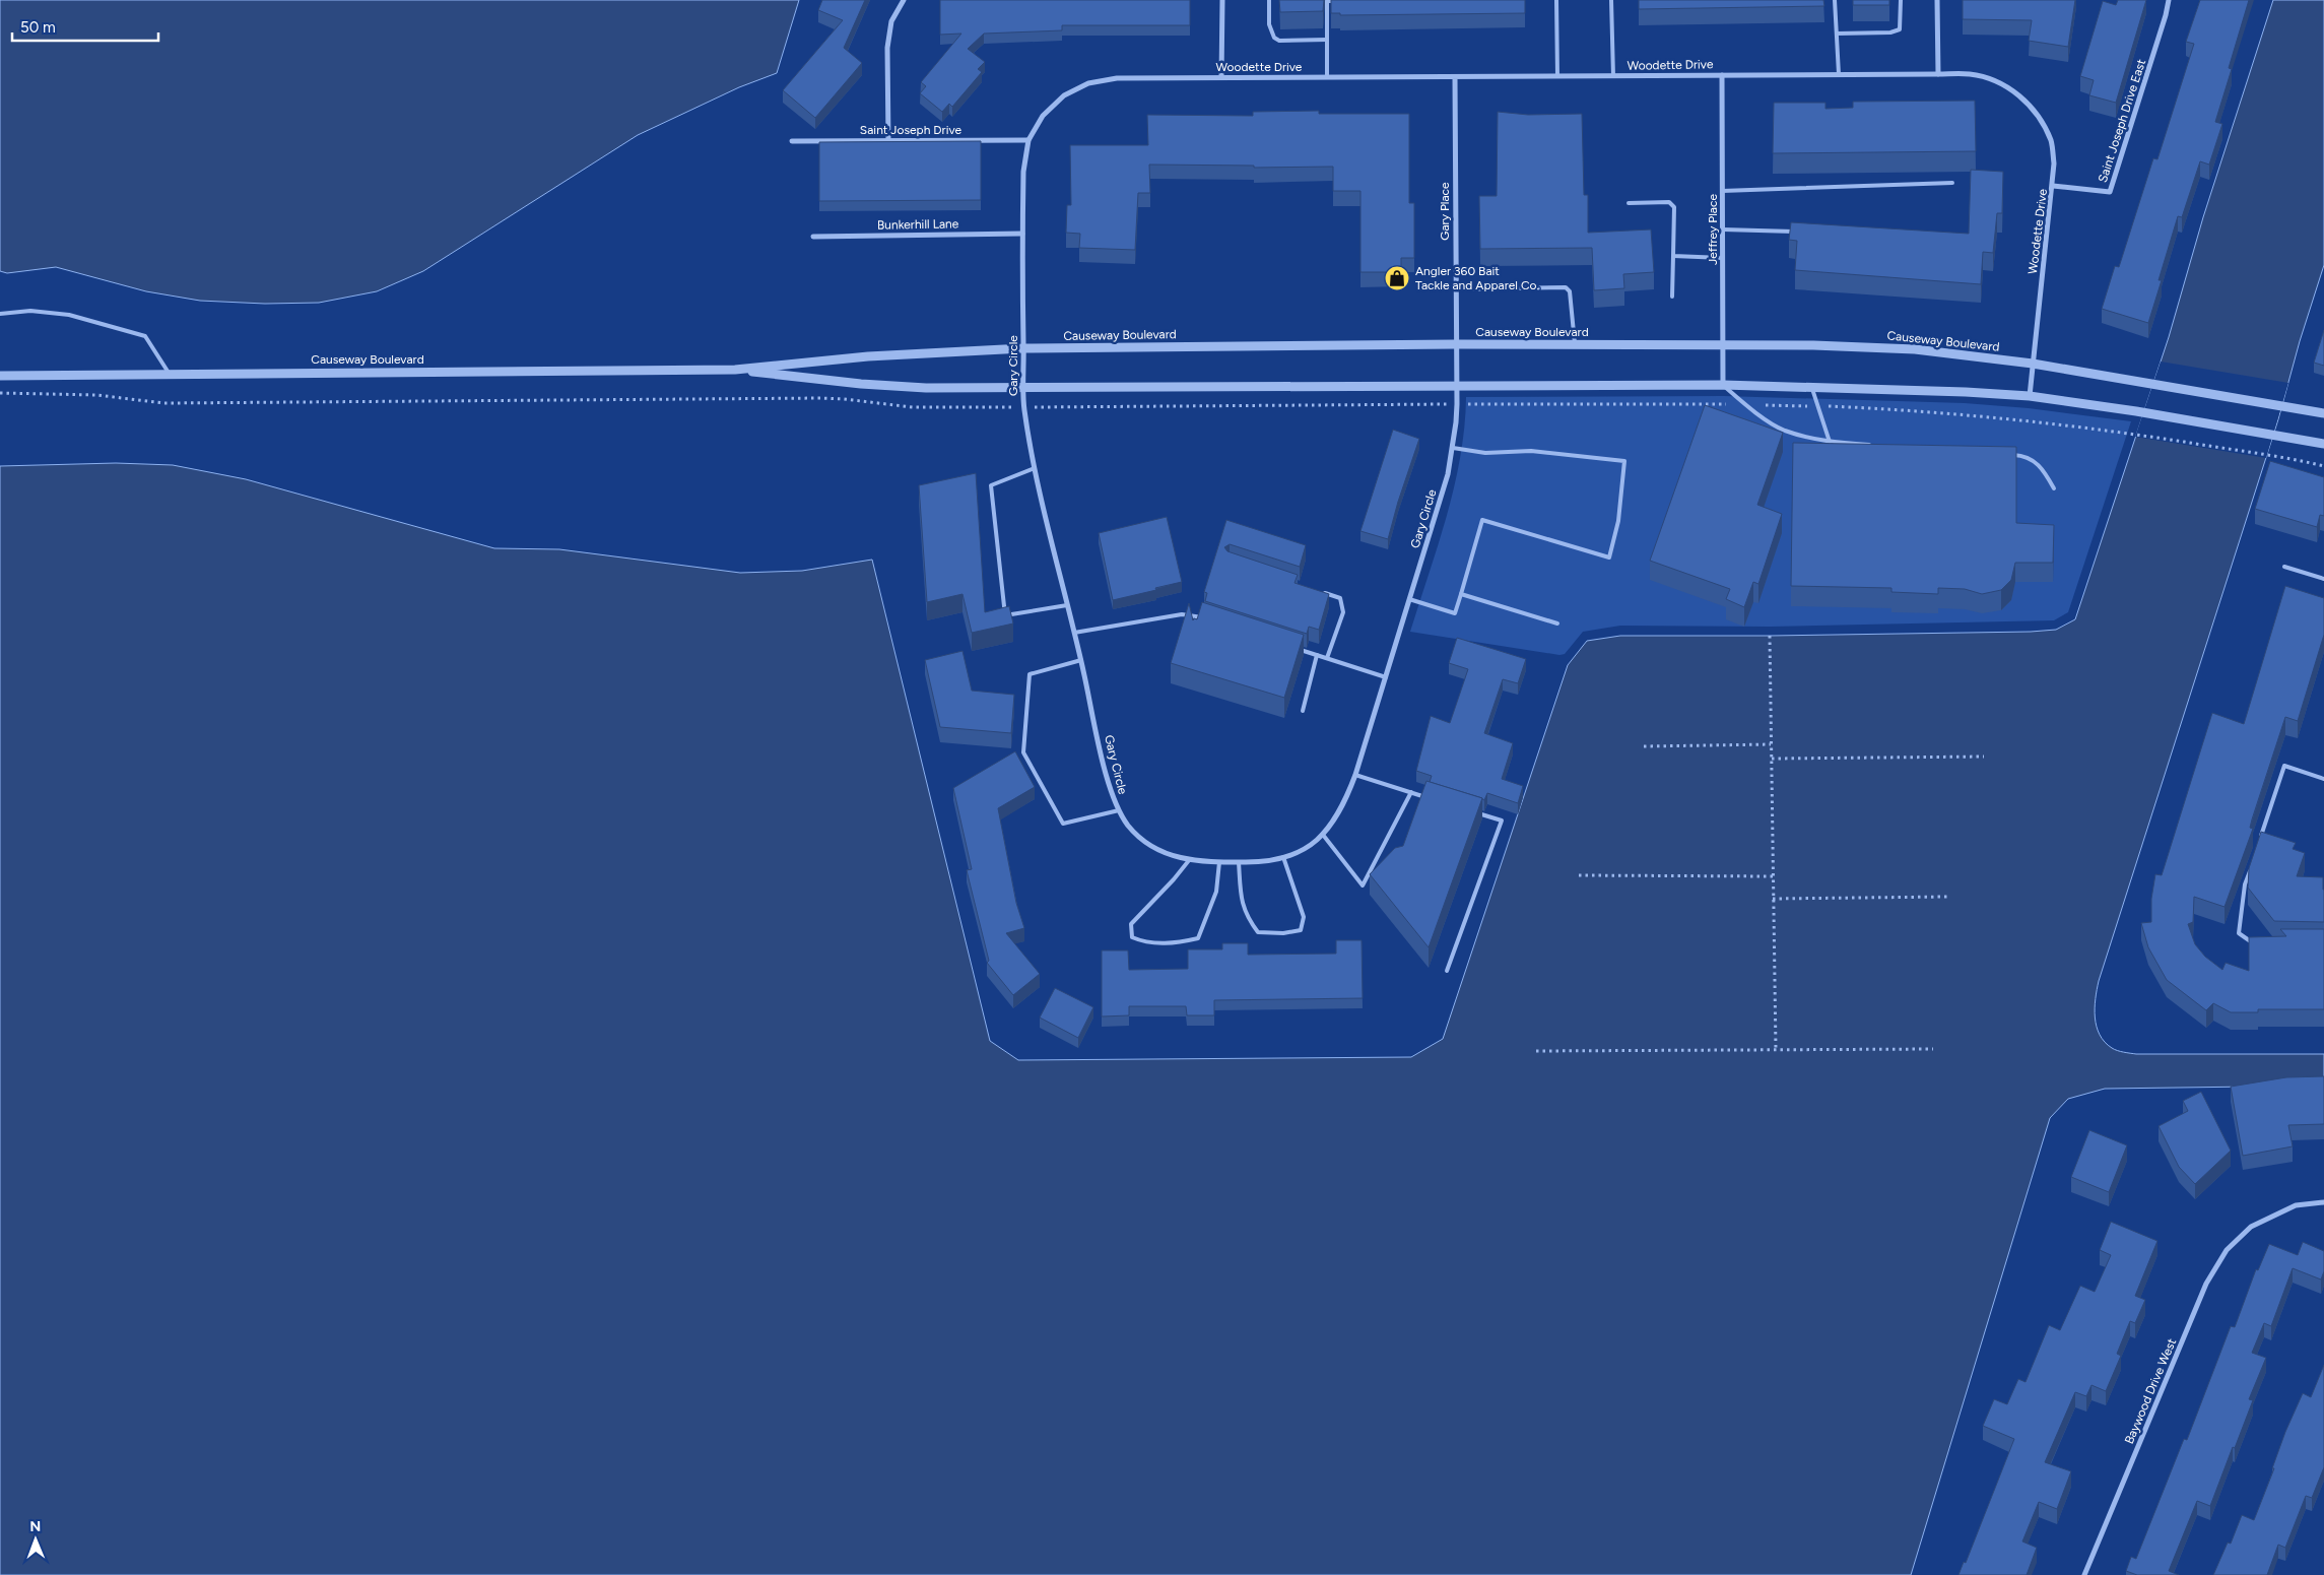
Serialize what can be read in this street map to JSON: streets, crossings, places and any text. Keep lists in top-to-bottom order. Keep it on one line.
{"streets":{"street":["Woodette Drive","Saint Joseph Drive East","Saint Joseph Drive","Gary Place","Bunkerhill Lane","Jeffrey Place","Causeway Boulevard","Gary Circle","Baywood Drive West"]},"crossings":[["Woodette Drive","Saint Joseph Drive East"],["Woodette Drive","Saint Joseph Drive"],["Woodette Drive","Gary Place"],["Woodette Drive","Jeffrey Place"],["Woodette Drive","Causeway Boulevard"],["Woodette Drive","Gary Circle"],["Saint Joseph Drive","Gary Circle"],["Gary Place","Causeway Boulevard"],["Gary Place","Gary Circle"],["Bunkerhill Lane","Gary Circle"],["Jeffrey Place","Causeway Boulevard"],["Causeway Boulevard","Gary Circle"]],"places":{"shop":["Angler 360 Bait Tackle and Apparel Co."]},"scale_bar":"50 m","north":"top"}
